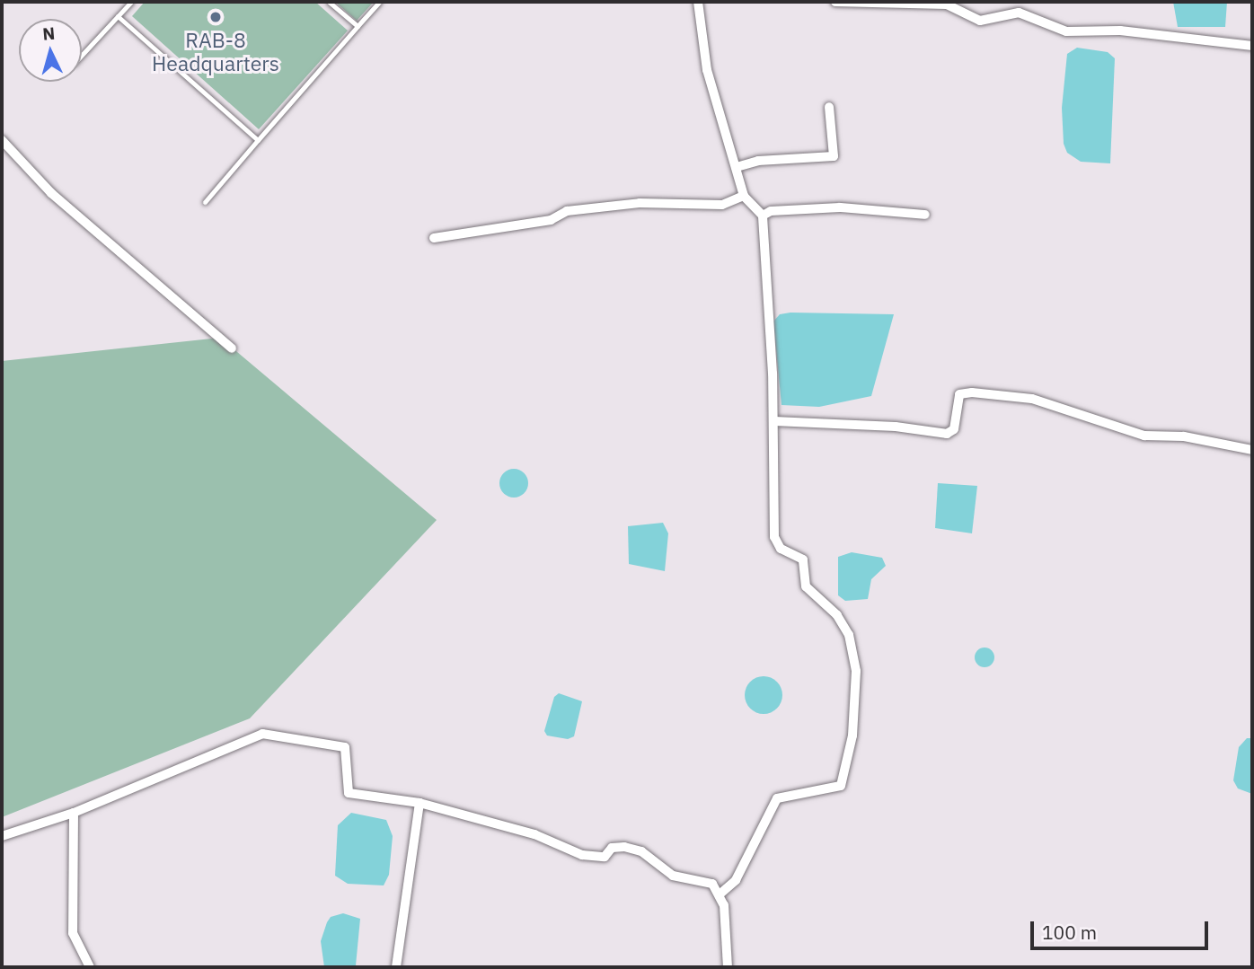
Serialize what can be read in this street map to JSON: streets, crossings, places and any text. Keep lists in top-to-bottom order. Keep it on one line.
{"places":["RAB-8 Headquarters"],"scale_bar":"100 m","north":"top"}
